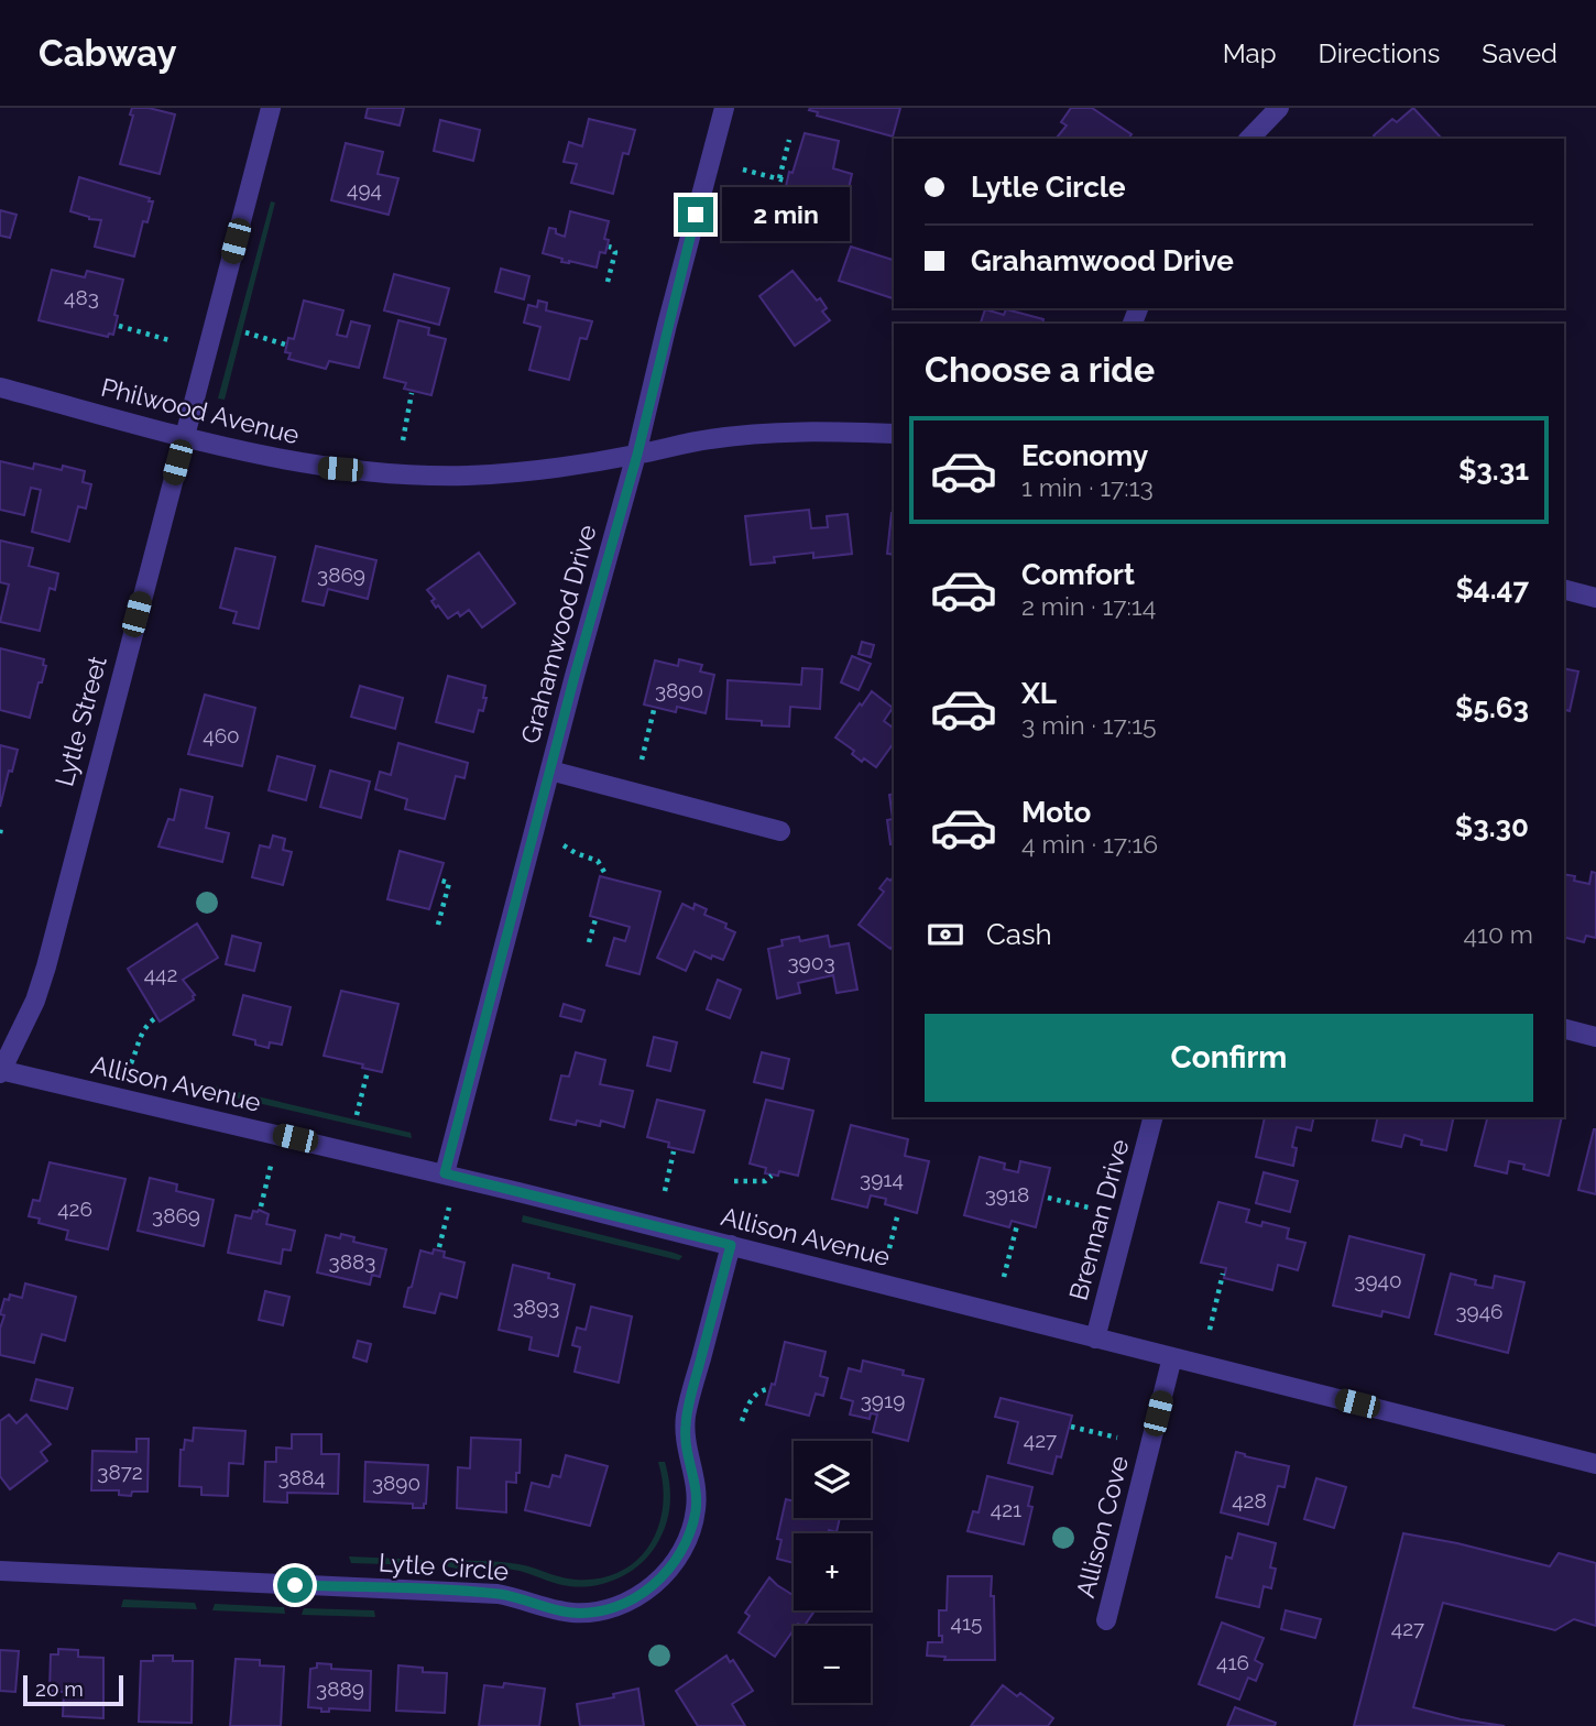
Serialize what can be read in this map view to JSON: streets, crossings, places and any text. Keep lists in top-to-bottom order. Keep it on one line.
{"streets":{"street":["Philwood Avenue","Grahamwood Drive","Lytle Street","Allison Avenue","Brennan Drive","Allison Cove","Lytle Circle"]},"crossings":[["Philwood Avenue","Grahamwood Drive"],["Philwood Avenue","Lytle Street"],["Grahamwood Drive","Allison Avenue"],["Lytle Street","Allison Avenue"],["Allison Avenue","Brennan Drive"],["Allison Avenue","Allison Cove"],["Allison Avenue","Lytle Circle"]],"house_numbers":["494","483","3869","3890","460","3903","442","3914","3918","426","3869","3883","3940","3893","3946","3919","427","3872","3884","3890","428","421","415","427","416","3889"],"scale_bar":"20 m","page":{"header":"Cabway","nav":["Map","Directions","Saved"],"banner":["Lytle Circle","Grahamwood Drive"],"bubble":"2 min","heading":"Choose a ride","list":[{"name":"Economy","note":"1 min · 17:13","value":"$3.31"},{"name":"Comfort","note":"2 min · 17:14","value":"$4.47"},{"name":"XL","note":"3 min · 17:15","value":"$5.63"},{"name":"Moto","note":"4 min · 17:16","value":"$3.30"}],"pay":["Cash","410 m"],"buttons":"Confirm","map_buttons":["+","−"],"scale":"20 m"}}
